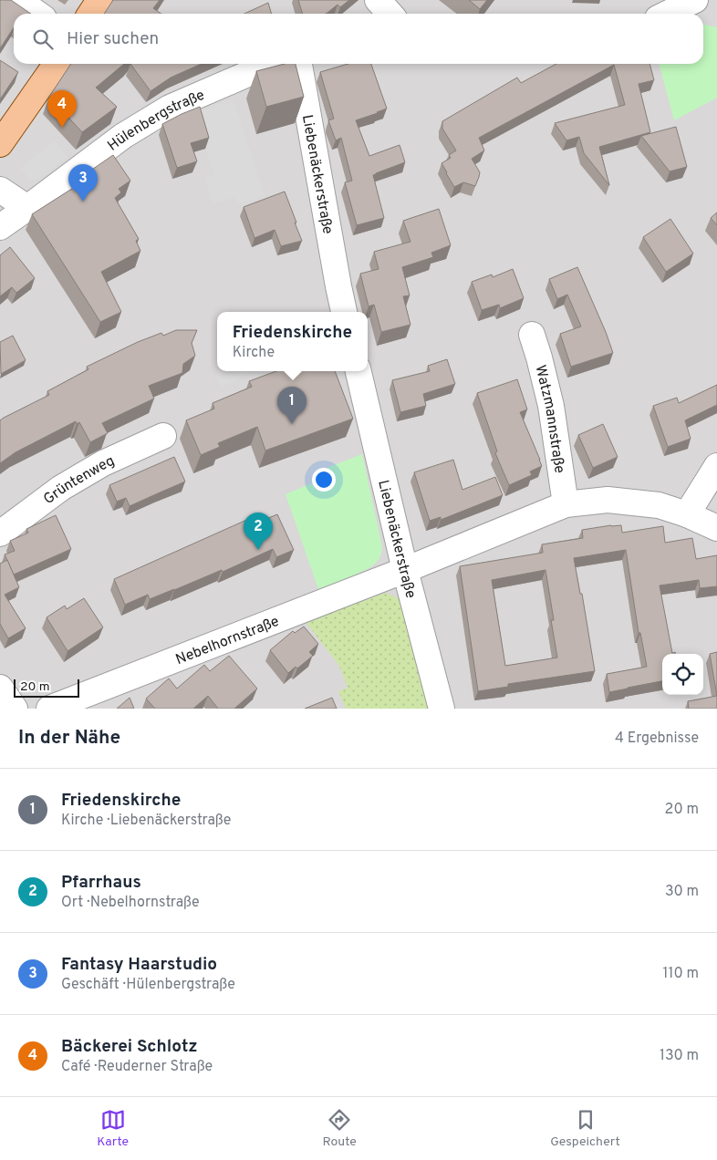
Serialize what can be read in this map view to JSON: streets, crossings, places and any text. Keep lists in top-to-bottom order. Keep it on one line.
{"streets":{"street":["Hülenbergstraße","Liebenäckerstraße","Watzmannstraße","Grüntenweg","Nebelhornstraße"]},"crossings":[["Liebenäckerstraße","Nebelhornstraße"]],"scale_bar":"20 m","page":{"search":"Hier suchen","pins":["4","3","1","2"],"popup":["Friedenskirche","Kirche"],"scale":"20 m","heading":["In der Nähe","4 Ergebnisse"],"list":[{"mark":"1","name":"Friedenskirche","note":"Kirche · Liebenäckerstraße","value":"20 m"},{"mark":"2","name":"Pfarrhaus","note":"Ort · Nebelhornstraße","value":"30 m"},{"mark":"3","name":"Fantasy Haarstudio","note":"Geschäft · Hülenbergstraße","value":"110 m"},{"mark":"4","name":"Bäckerei Schlotz","note":"Café · Reuderner Straße","value":"130 m"}],"nav":["Karte","Route","Gespeichert"]}}
